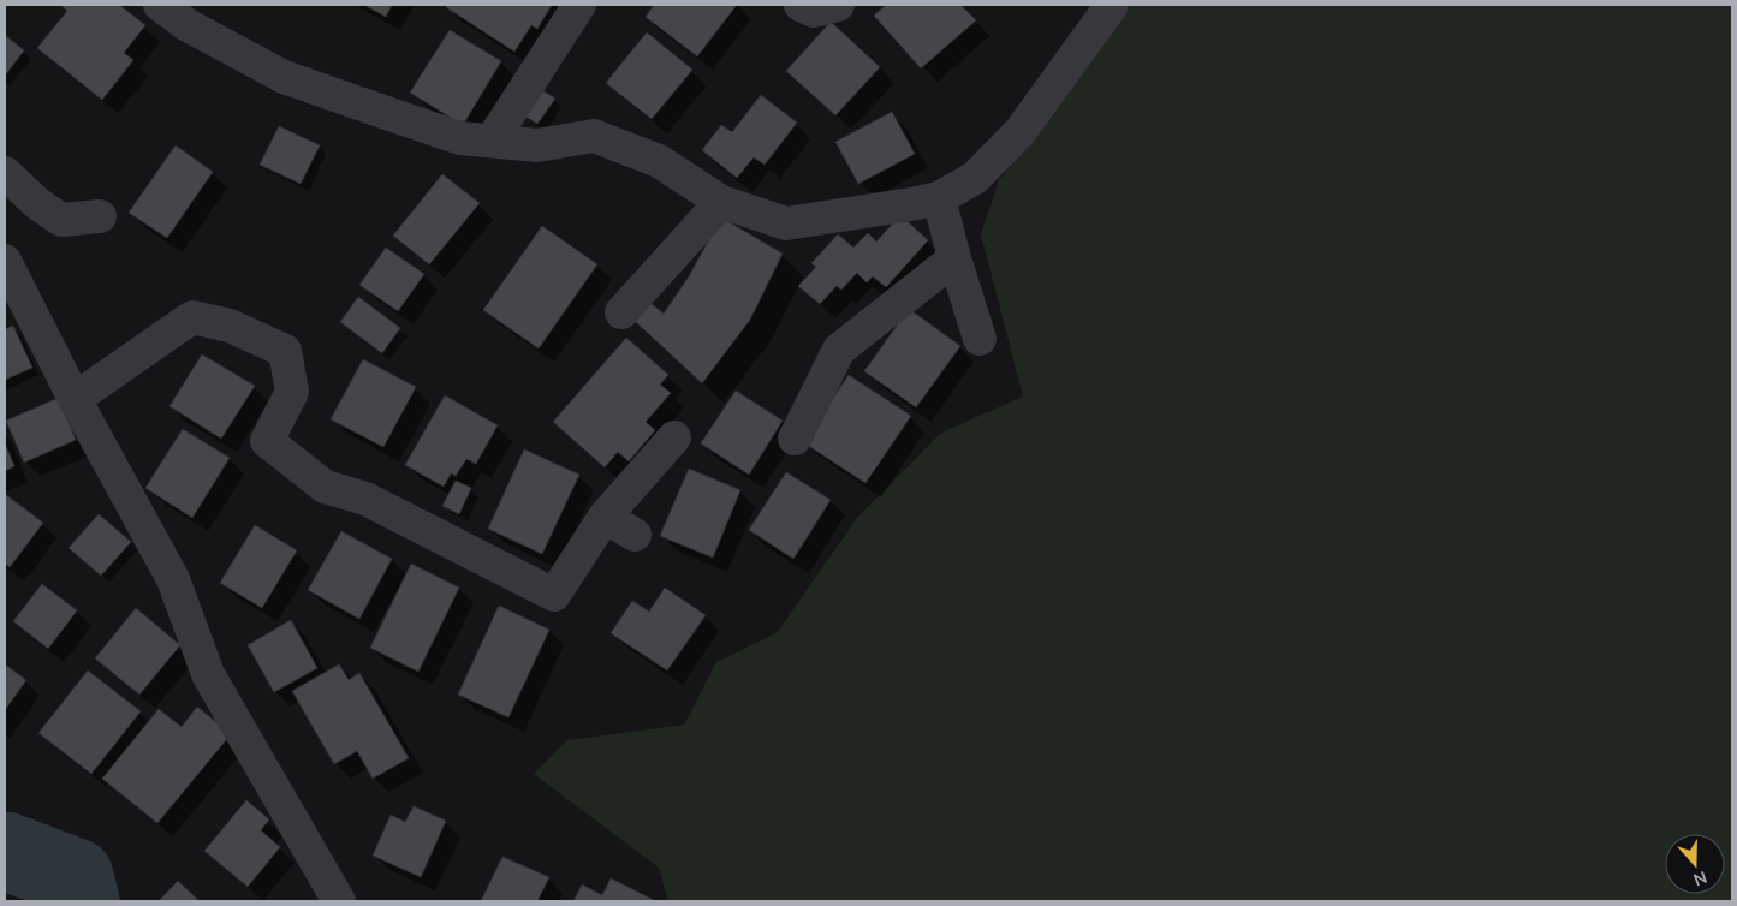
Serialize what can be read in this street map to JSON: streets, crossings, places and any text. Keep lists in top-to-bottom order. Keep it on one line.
{"north":"bottom"}
